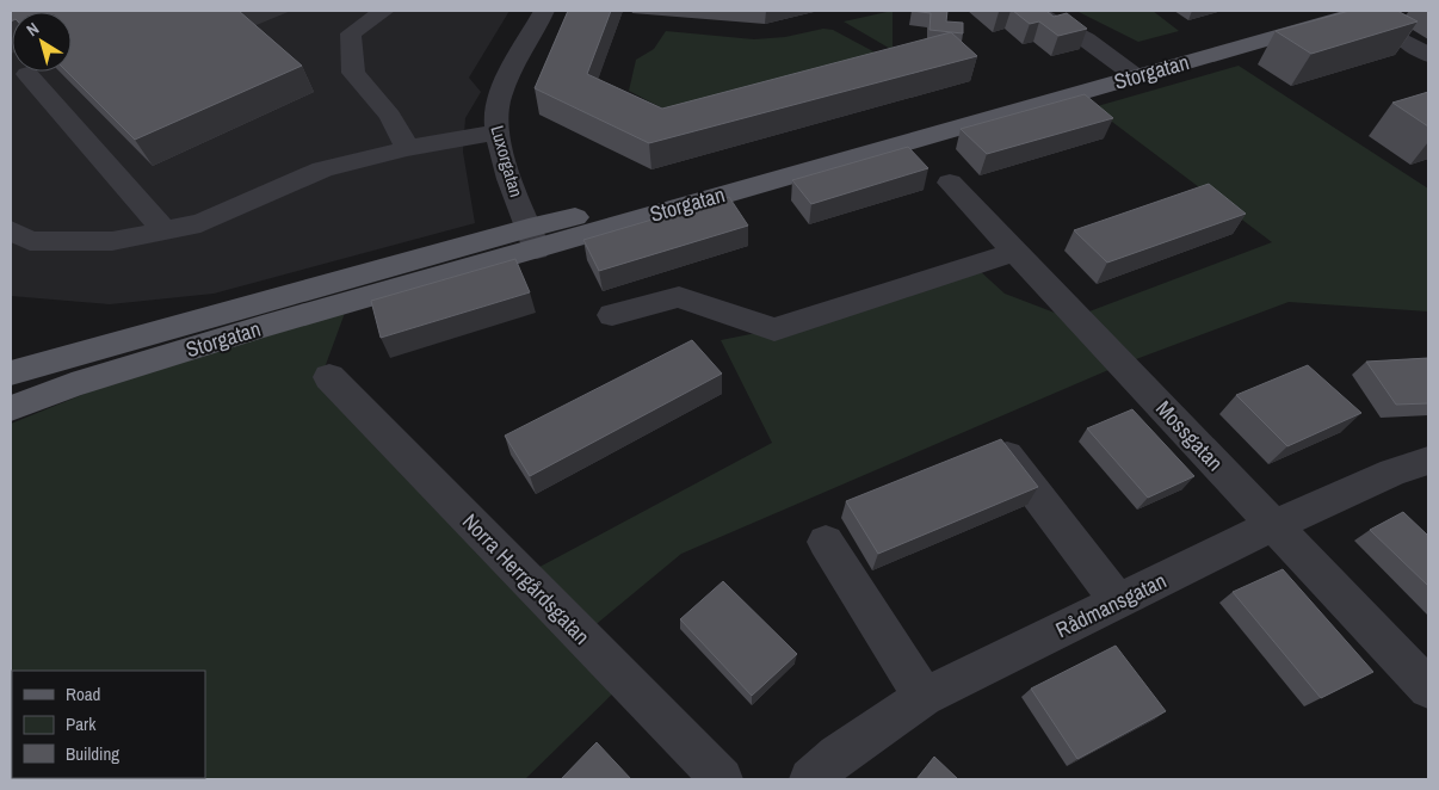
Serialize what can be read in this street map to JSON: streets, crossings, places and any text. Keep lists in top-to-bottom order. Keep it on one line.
{"streets":{"main road":["Storgatan"],"street":["Luxorgatan","Mossgatan","Norra Herrgårdsgatan","Rådmansgatan"]},"crossings":[["Storgatan","Luxorgatan"],["Mossgatan","Rådmansgatan"]],"legend":["Road","Park","Building"],"north":"top left"}
